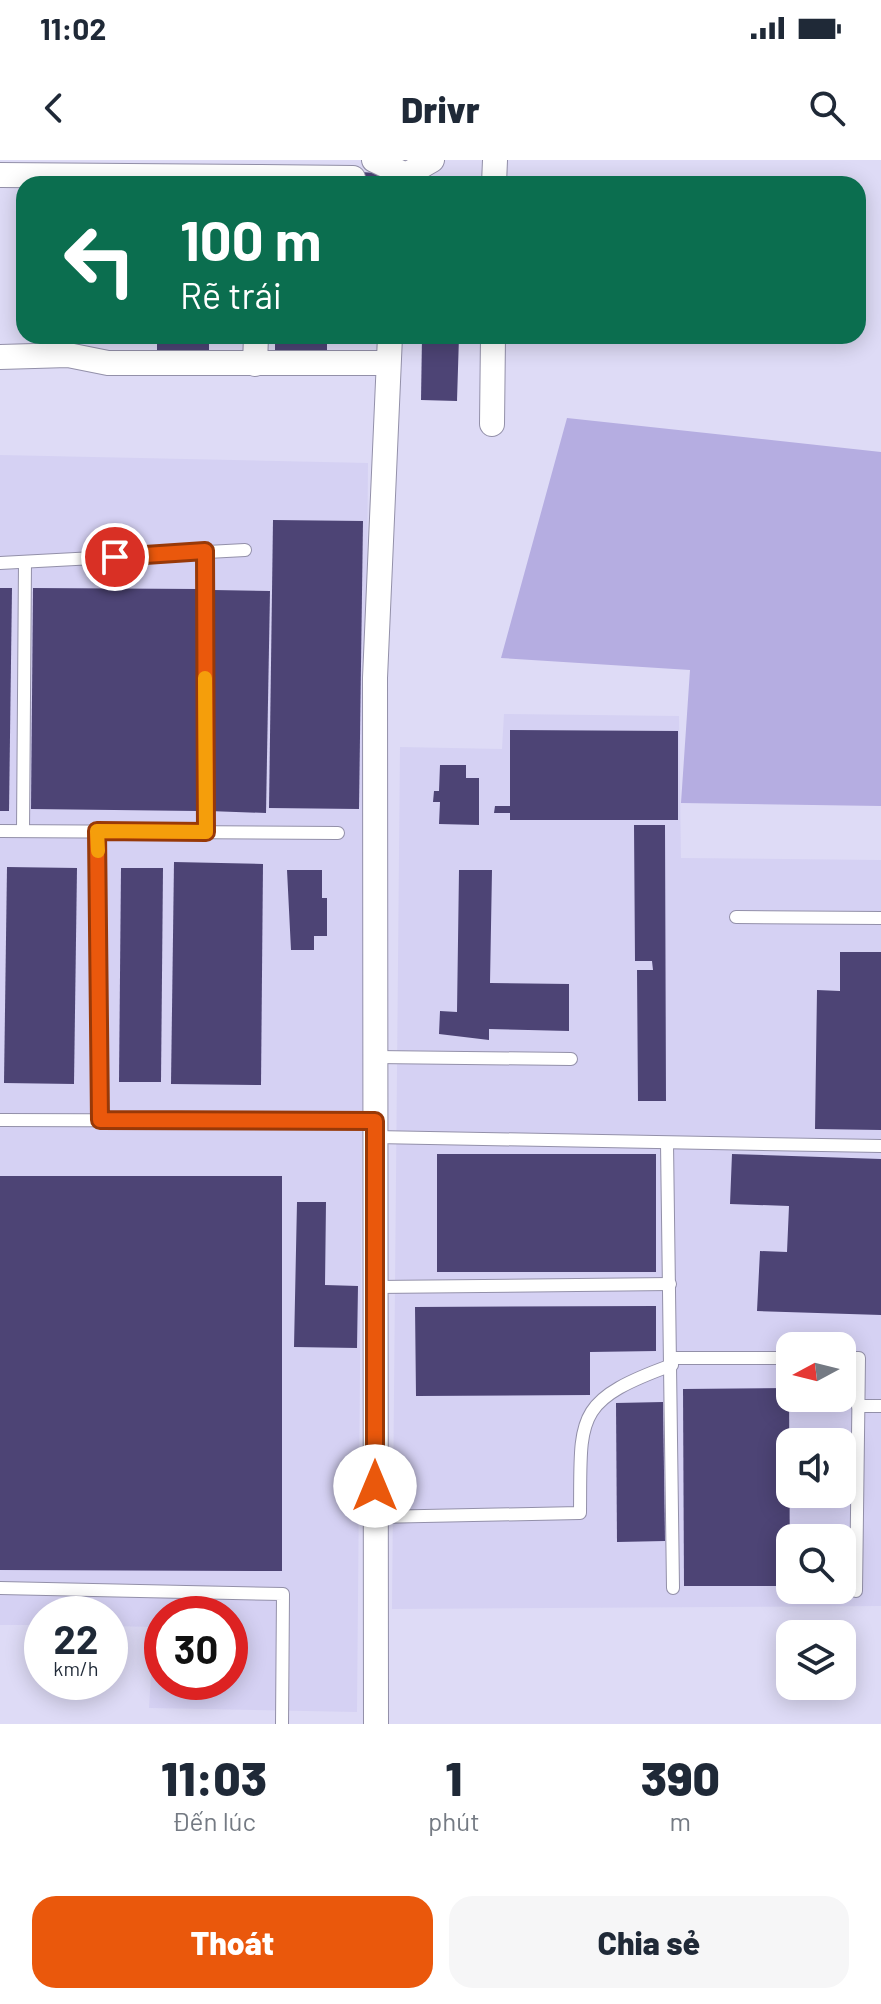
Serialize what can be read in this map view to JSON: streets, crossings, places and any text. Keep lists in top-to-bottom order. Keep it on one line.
{"north":"left","page":{"status":"11:02","header":"Drivr","turn":["100 m","Rẽ trái"],"speed":"22 km/h","limit":"30","eta":["11:03","Đến lúc","1","phút","390","m"],"buttons":["Thoát","Chia sẻ"]}}
